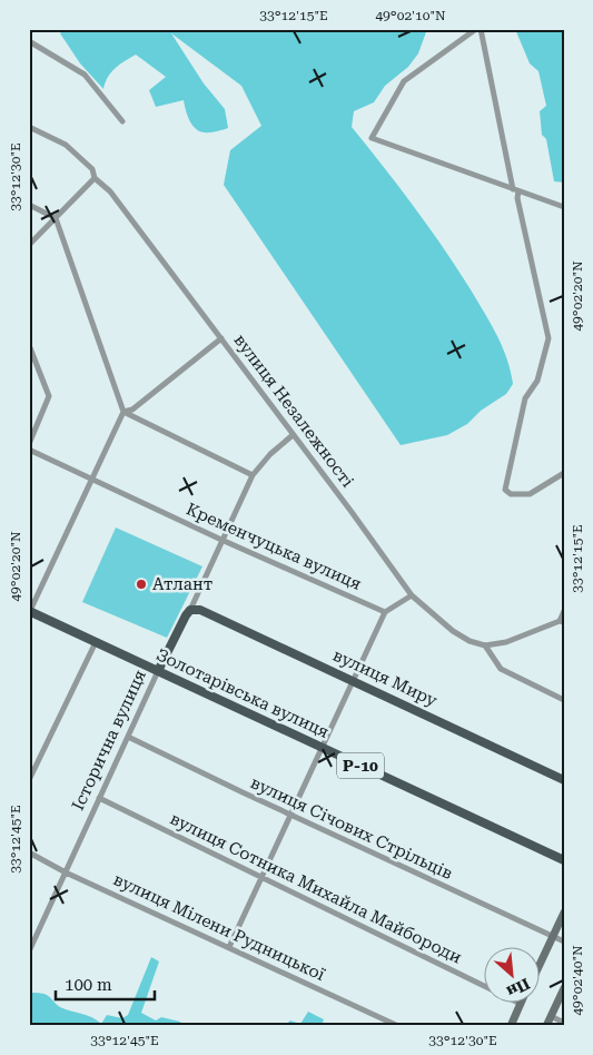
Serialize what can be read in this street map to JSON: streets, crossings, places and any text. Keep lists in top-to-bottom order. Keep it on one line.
{"streets":{"main road":["вулиця Миру","Золотарівська вулиця","Історична вулиця","Р-10"],"street":["вулиця Незалежності","Кременчуцька вулиця","вулиця Січових Стрільців","вулиця Сотника Михайла Майбороди","вулиця Мілени Рудницької"]},"crossings":[["вулиця Незалежності","Історична вулиця"],["Кременчуцька вулиця","Історична вулиця"],["вулиця Миру","Історична вулиця"],["Золотарівська вулиця","Історична вулиця"],["Історична вулиця","вулиця Січових Стрільців"],["Історична вулиця","вулиця Сотника Михайла Майбороди"],["Історична вулиця","вулиця Мілени Рудницької"]],"places":["Атлант"],"scale_bar":"100 m","north":"bottom right","coordinates":["33°12'15\"E","49°02'10\"N","33°12'30\"E","49°02'20\"N","33°12'45\"E","49°02'40\"N"]}
